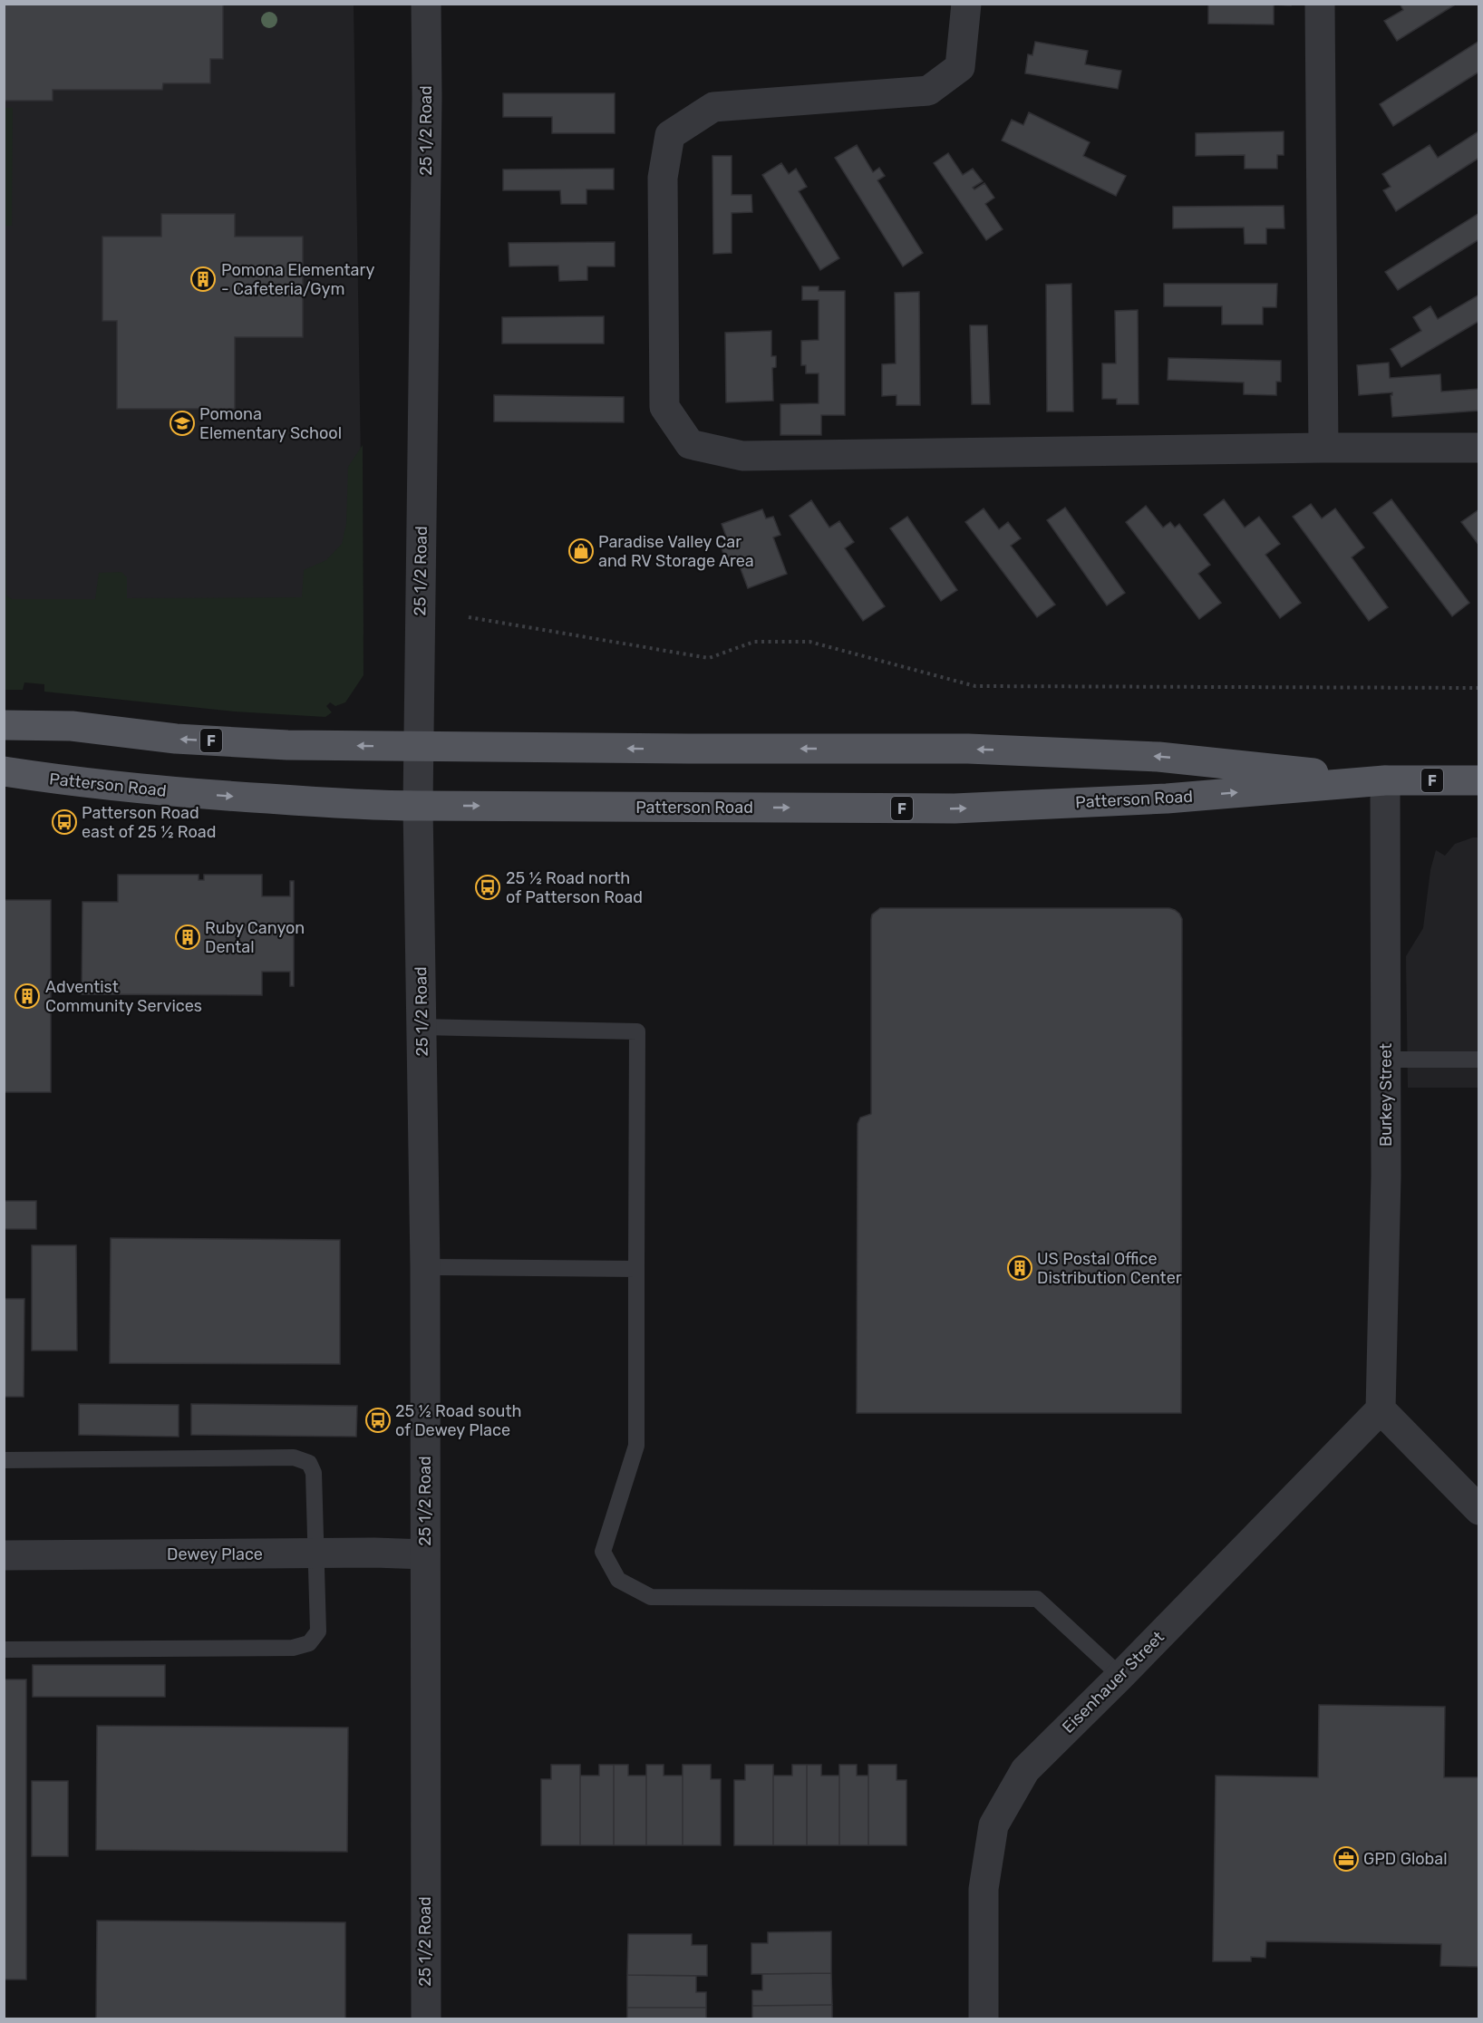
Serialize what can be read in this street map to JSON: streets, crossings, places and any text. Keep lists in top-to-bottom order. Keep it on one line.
{"streets":{"main road":["F","Patterson Road"],"street":["25 1/2 Road","Burkey Street","Dewey Place","Eisenhauer Street"]},"crossings":[["25 1/2 Road","Patterson Road"],["25 1/2 Road","Dewey Place"],["Patterson Road","Burkey Street"],["Burkey Street","Eisenhauer Street"]],"places":{"building":["Pomona Elementary - Cafeteria/Gym","Ruby Canyon Dental","Adventist Community Services","US Postal Office Distribution Center"],"school or university":["Pomona Elementary School"],"shop":["Paradise Valley Car and RV Storage Area"],"bus stop":["Patterson Road east of 25 ½ Road","25 ½ Road north of Patterson Road","25 ½ Road south of Dewey Place"],"office":["GPD Global"]}}
